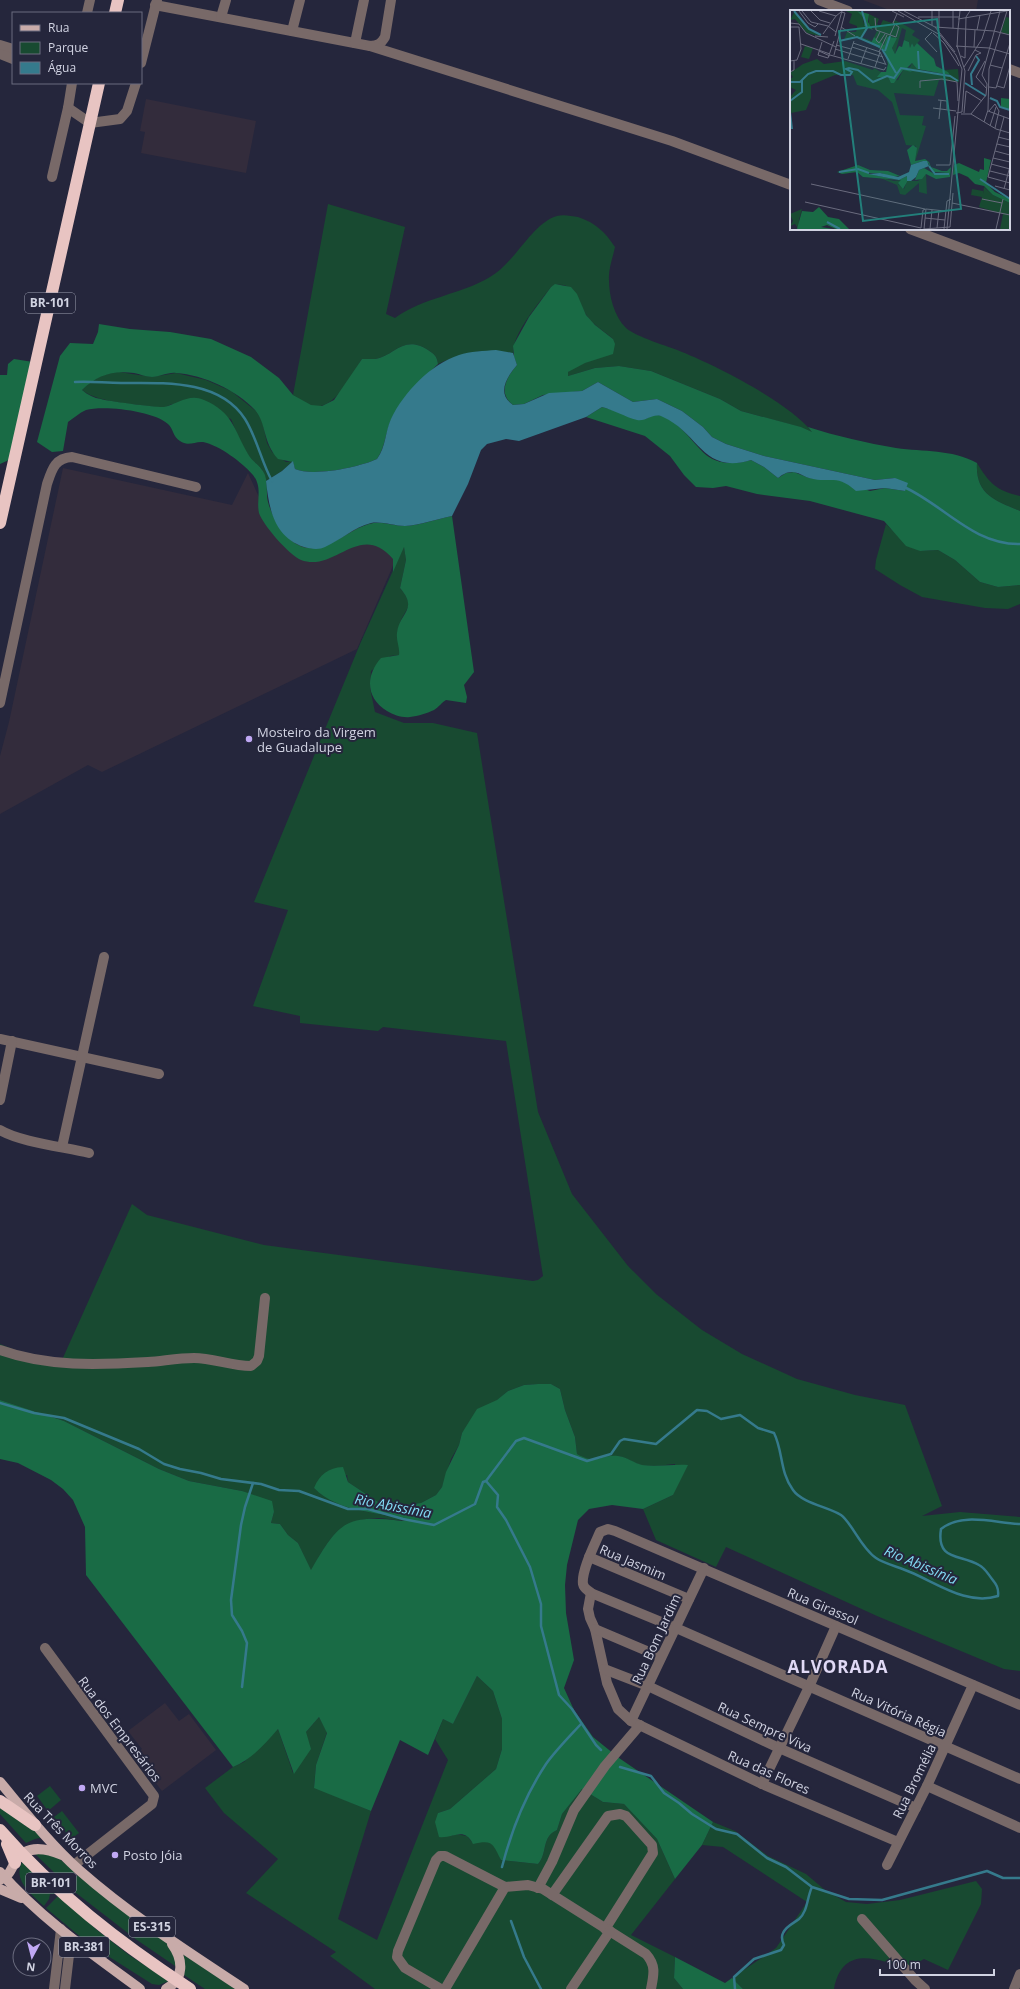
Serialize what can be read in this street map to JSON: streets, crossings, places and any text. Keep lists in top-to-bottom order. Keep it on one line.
{"streets":{"highway":["BR-101"],"main road":["Rua Três Morros","ES-315","BR-381"],"street":["Rua Jasmim","Rua Girassol","Rua Bom Jardim","Rua Vitória Régia","Rua Sempre Viva","Rua dos Empresários","Rua das Flores","Rua Bromélia"]},"crossings":[["Rua Jasmim","Rua Girassol"],["Rua Jasmim","Rua Bom Jardim"],["Rua Girassol","Rua Bom Jardim"],["Rua Girassol","Rua Bromélia"],["Rua Bom Jardim","Rua Vitória Régia"],["Rua Bom Jardim","Rua Sempre Viva"],["Rua Bom Jardim","Rua das Flores"],["Rua Vitória Régia","Rua Bromélia"],["Rua Sempre Viva","Rua Bromélia"],["Rua dos Empresários","Rua Três Morros"],["Rua das Flores","Rua Bromélia"]],"districts":["ALVORADA"],"water":["Rio Abissínia"],"places":["Mosteiro da Virgem de Guadalupe","MVC","Posto Jóia"],"legend":["Rua","Parque","Água"],"scale_bar":"100 m","north":"bottom"}
